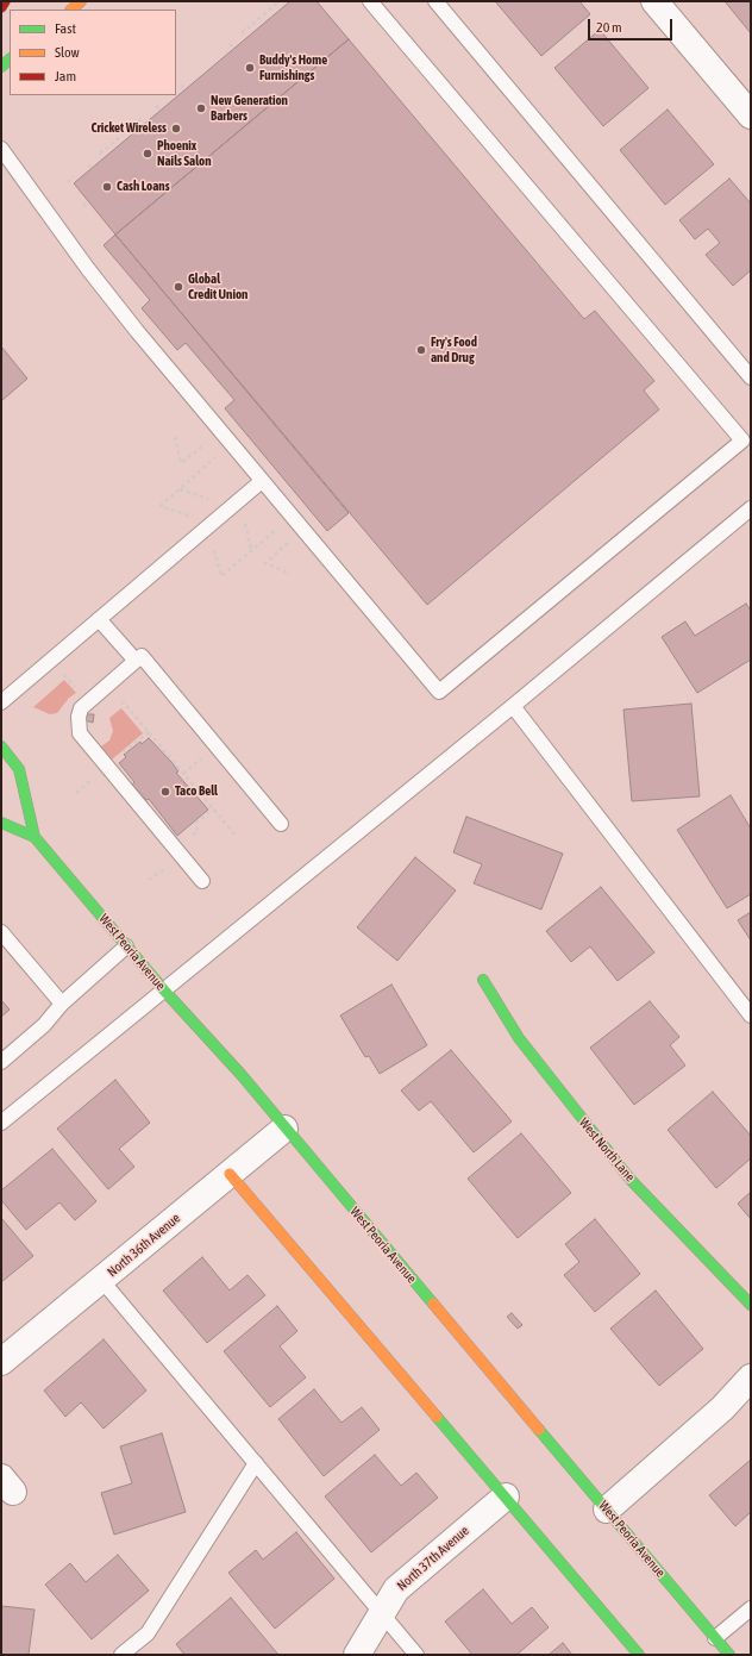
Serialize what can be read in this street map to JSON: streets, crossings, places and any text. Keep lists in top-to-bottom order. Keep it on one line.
{"streets":{"main road":["West Peoria Avenue","West North Lane"],"street":["North 36th Avenue","North 37th Avenue"]},"crossings":[["West Peoria Avenue","North 36th Avenue"]],"places":["Buddy's Home Furnishings","New Generation Barbers","Cricket Wireless","Phoenix Nails Salon","Cash Loans","Global Credit Union","Fry's Food and Drug","Taco Bell"],"legend":["Fast","Slow","Jam"],"scale_bar":"20 m"}
